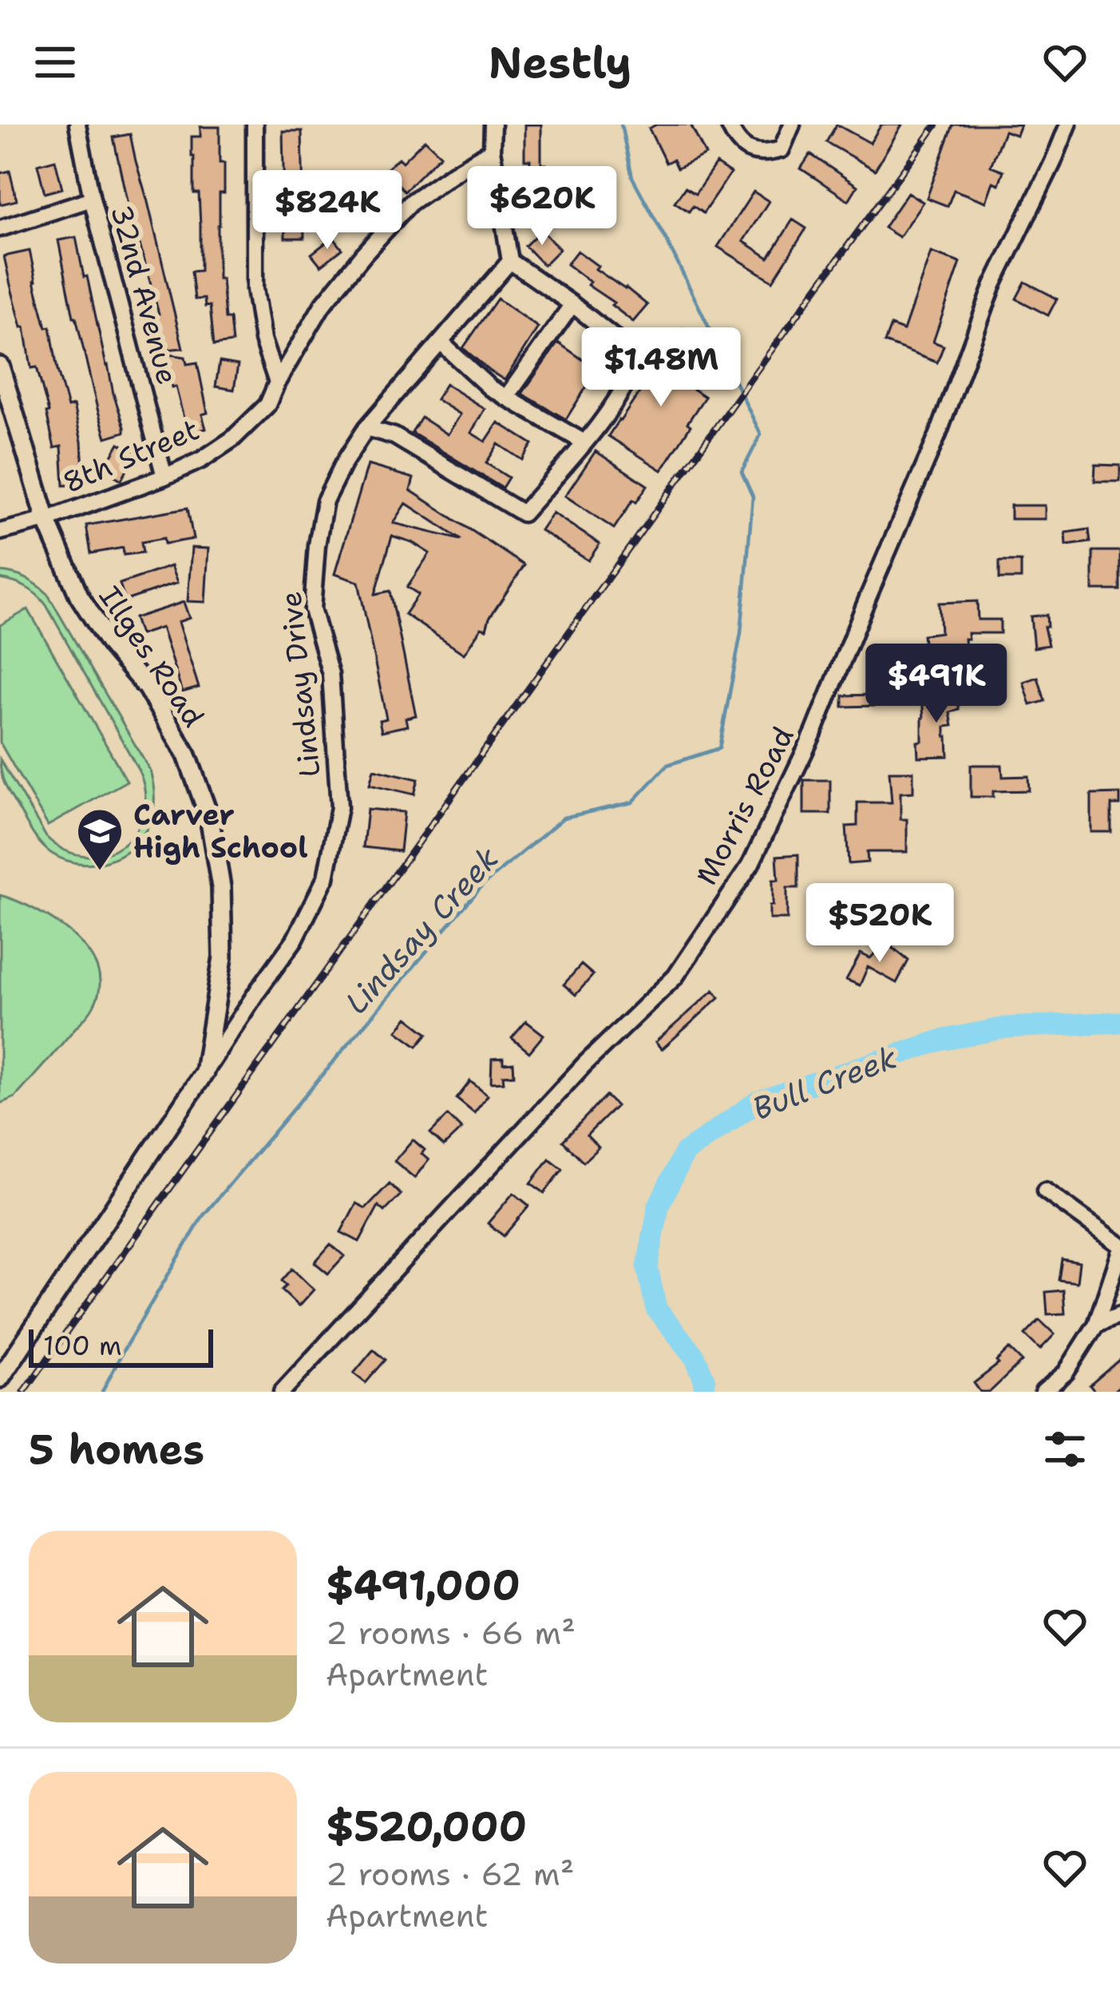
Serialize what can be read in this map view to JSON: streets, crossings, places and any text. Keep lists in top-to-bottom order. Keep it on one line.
{"streets":{"street":["32nd Avenue","8th Street","Illges Road","Lindsay Drive","Morris Road"]},"crossings":[["32nd Avenue","8th Street"],["8th Street","Illges Road"],["Illges Road","Lindsay Drive"]],"water":["Lindsay Creek","Bull Creek"],"places":{"school or university":["Carver High School"]},"scale_bar":"100 m","page":{"header":"Nestly","price":["$620K","$824K","$1.48M","$491K","$520K"],"scale":"100 m","heading":"5 homes","list":[{"name":"$491,000","note":"2 rooms · 66 m² · Apartment"},{"name":"$520,000","note":"2 rooms · 62 m² · Apartment"}]}}
